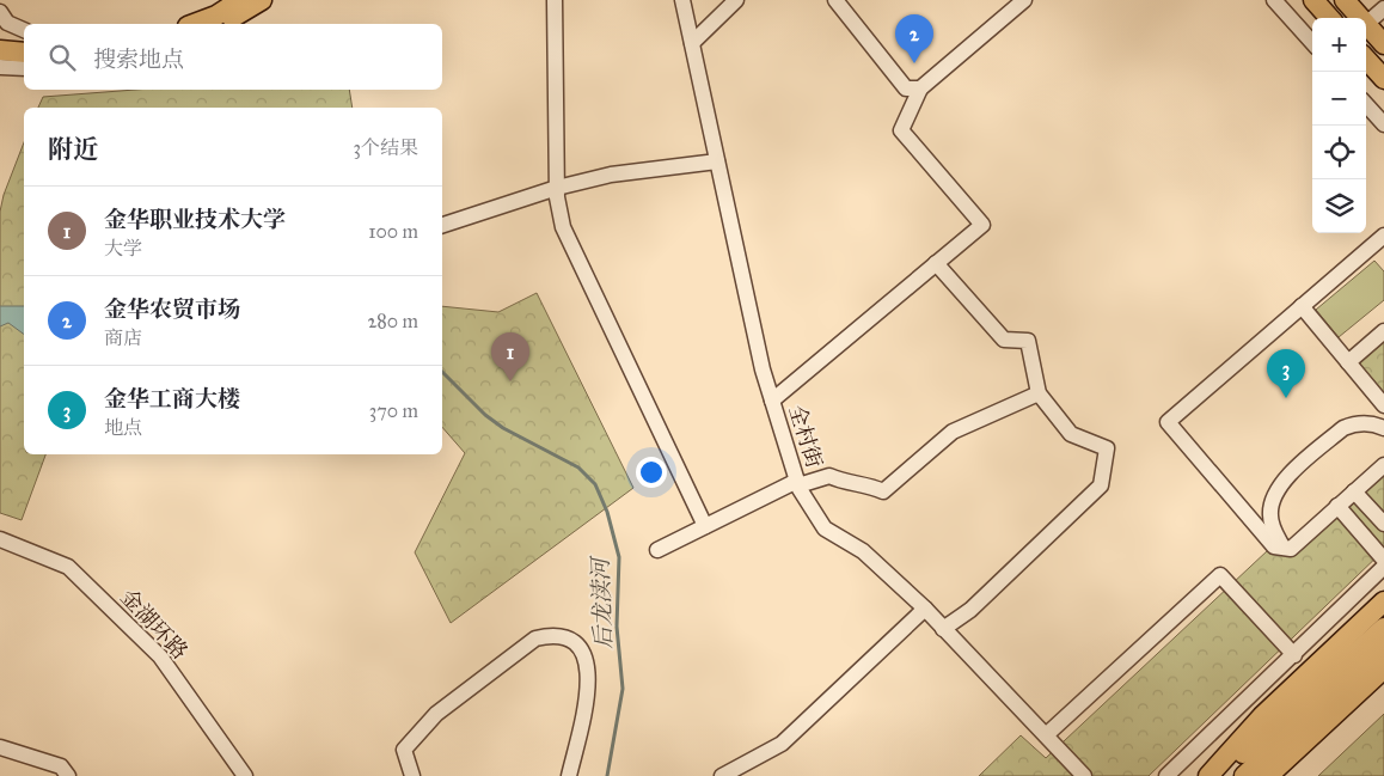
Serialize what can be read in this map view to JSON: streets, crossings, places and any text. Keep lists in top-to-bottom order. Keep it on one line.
{"streets":{"street":["全村街","金湖环路"]},"water":["后龙渎河"],"page":{"pins":["2","1","3"],"map_buttons":["+","−"],"search":"搜索地点","heading":["附近","3个结果"],"list":[{"mark":"1","name":"金华职业技术大学","note":"大学","value":"100 m"},{"mark":"2","name":"金华农贸市场","note":"商店","value":"280 m"},{"mark":"3","name":"金华工商大楼","note":"地点","value":"370 m"}]}}
